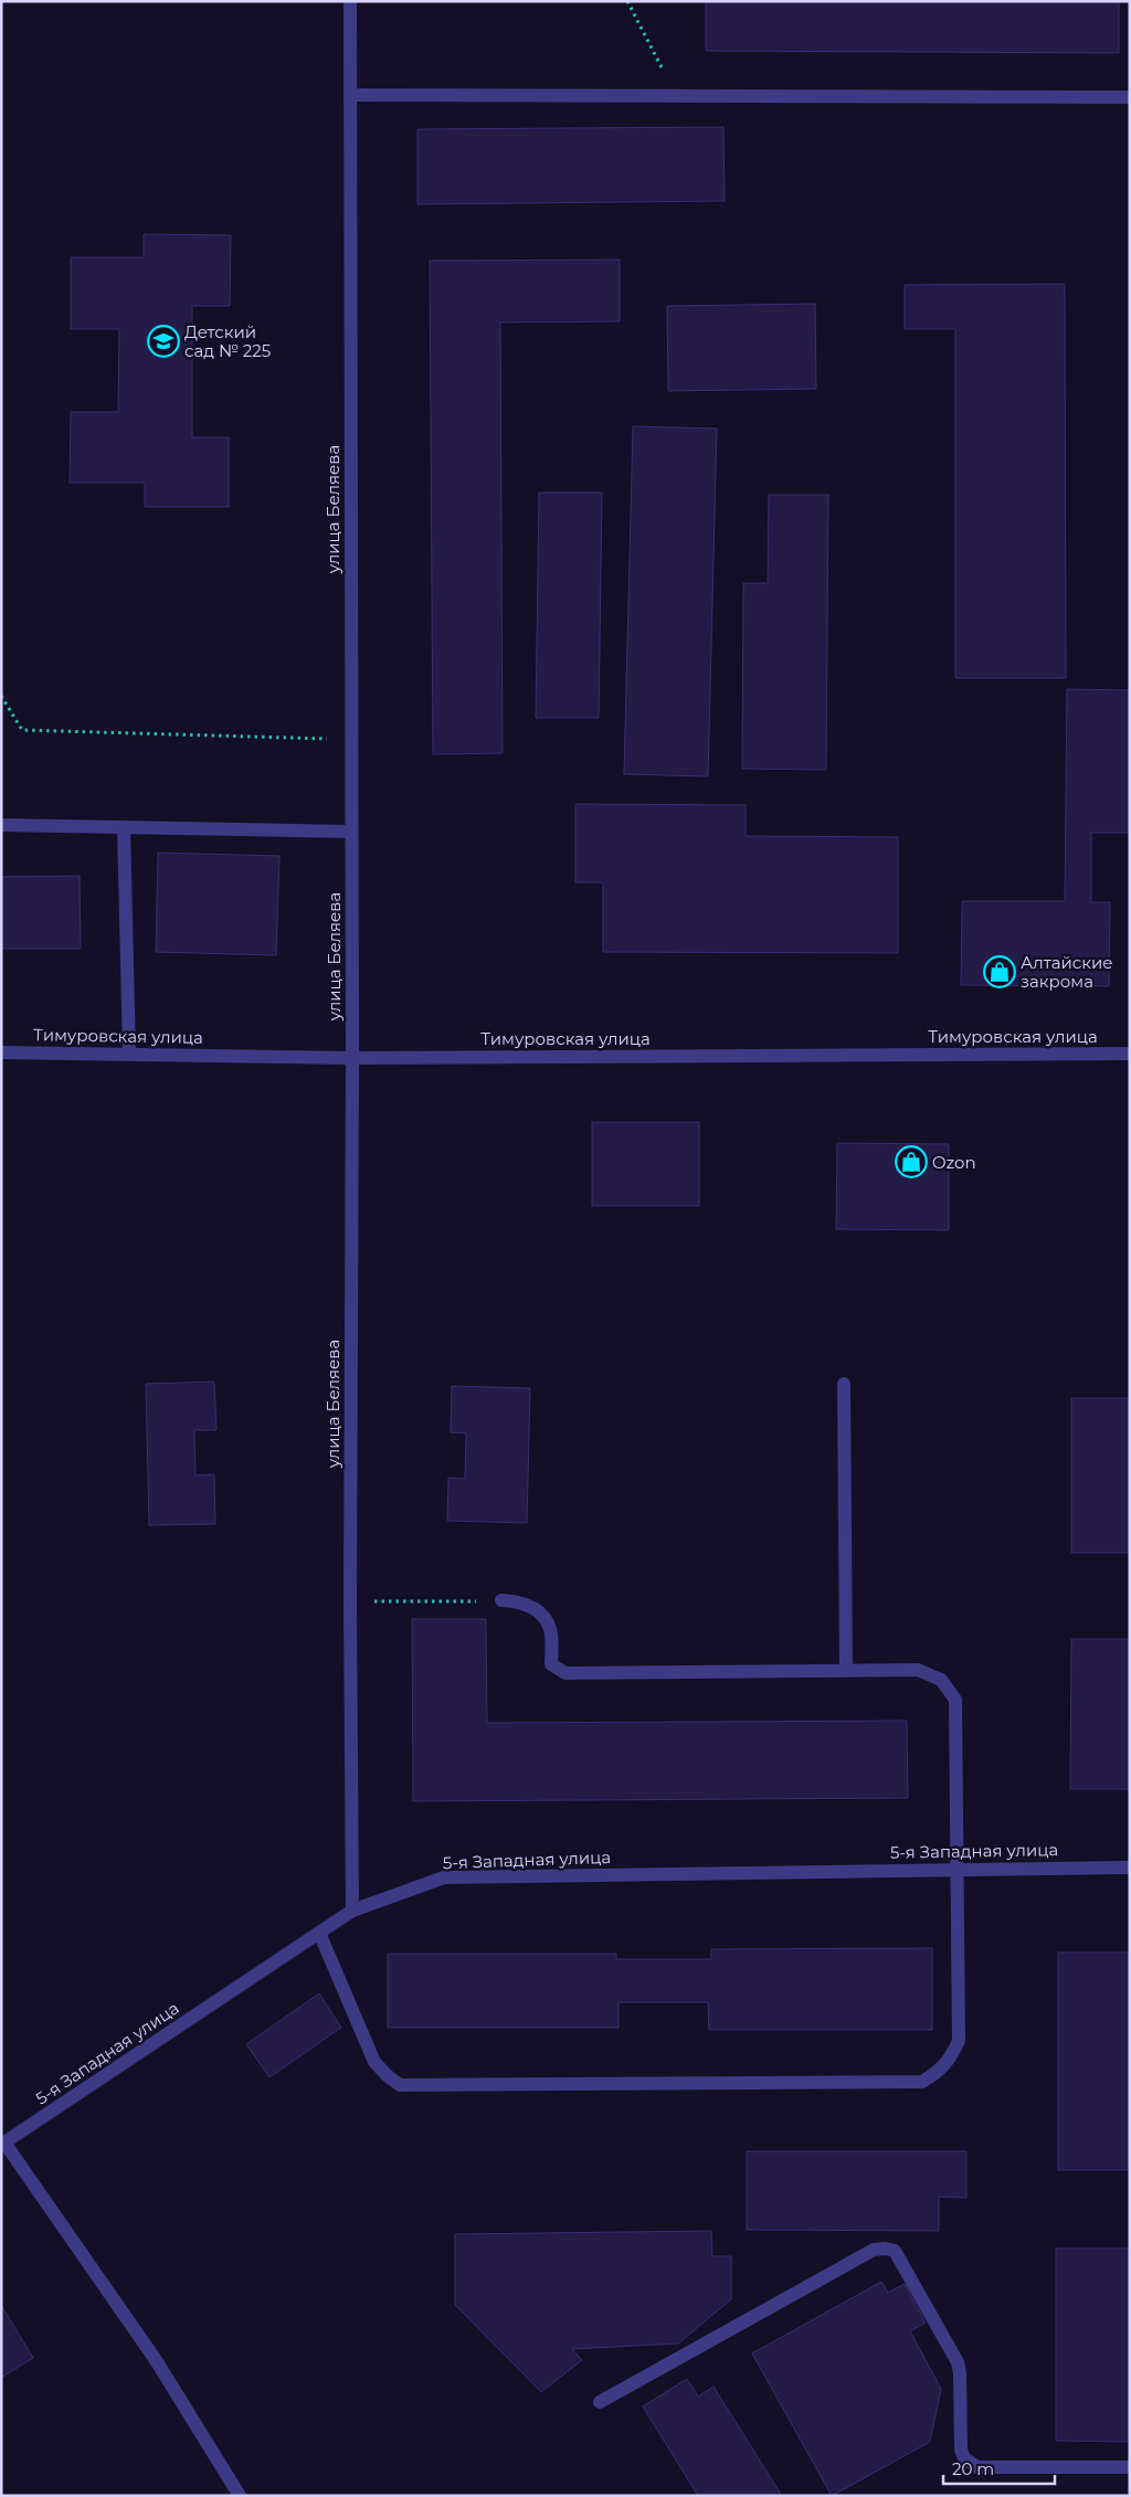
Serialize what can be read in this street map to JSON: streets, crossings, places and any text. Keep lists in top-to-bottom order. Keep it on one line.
{"streets":{"street":["улица Беляева","Тимуровская улица","5-я Западная улица"]},"crossings":[["улица Беляева","Тимуровская улица"],["улица Беляева","5-я Западная улица"]],"places":{"school or university":["Детский сад № 225"],"shop":["Алтайские закрома","Ozon"]},"scale_bar":"20 m"}
